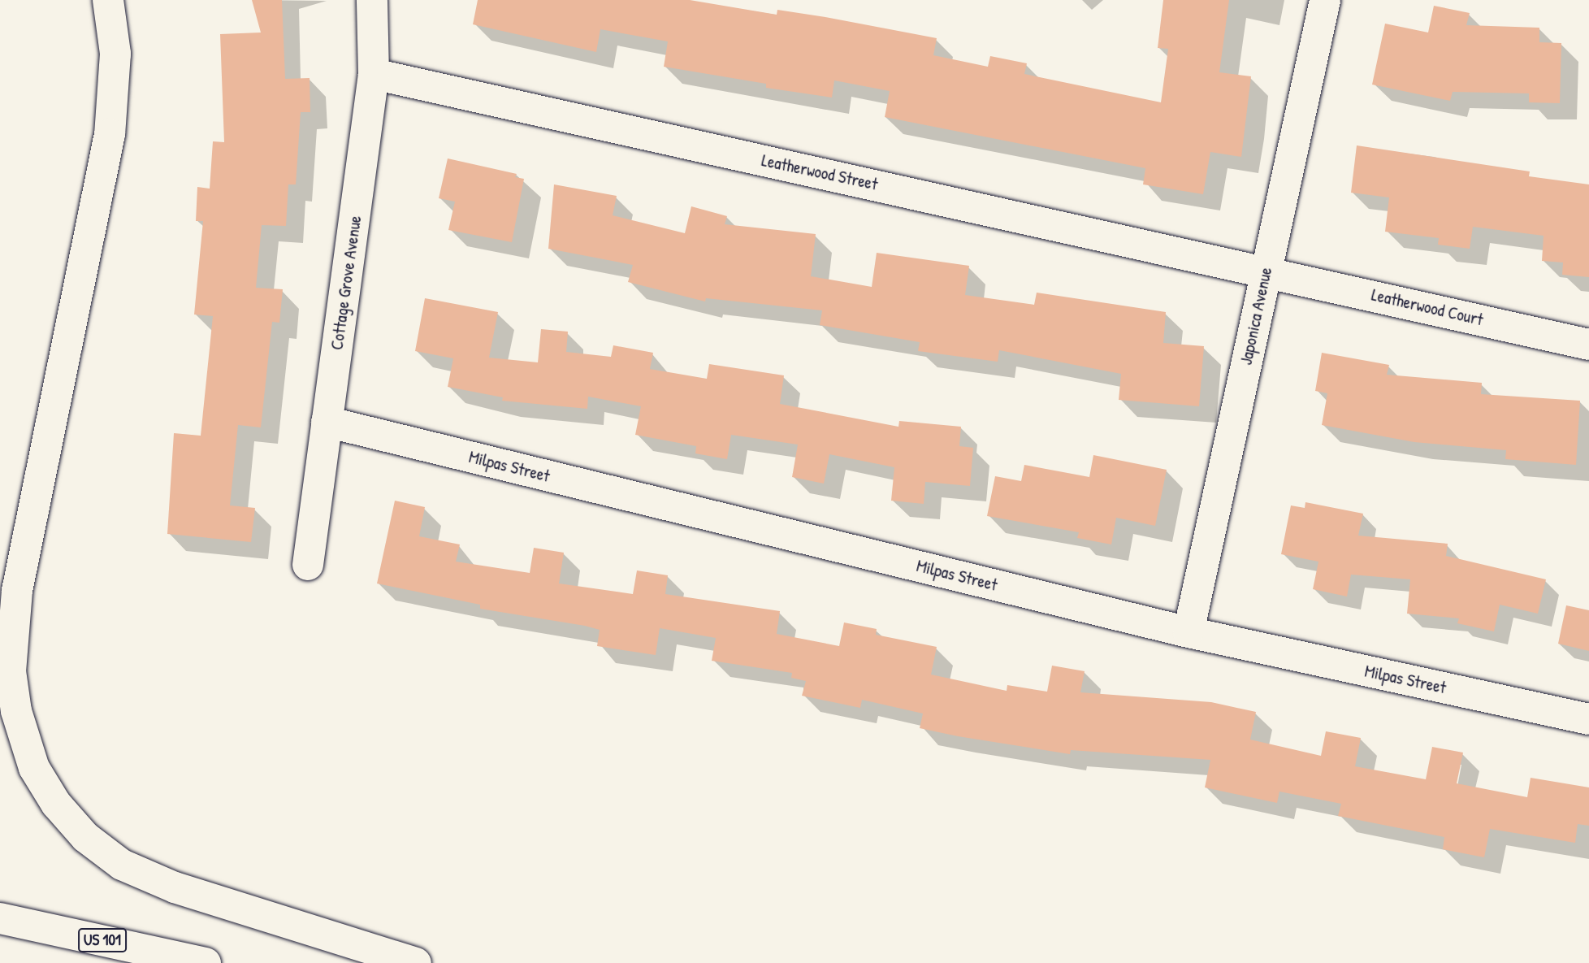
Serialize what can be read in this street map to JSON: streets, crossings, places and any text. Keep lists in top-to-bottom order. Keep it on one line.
{"streets":{"main road":["Leatherwood Street","Cottage Grove Avenue","Leatherwood Court","Japonica Avenue","Milpas Street","US 101"]},"crossings":[["Leatherwood Street","Cottage Grove Avenue"],["Leatherwood Street","Leatherwood Court"],["Leatherwood Street","Japonica Avenue"],["Cottage Grove Avenue","Milpas Street"],["Leatherwood Court","Japonica Avenue"],["Japonica Avenue","Milpas Street"]]}
